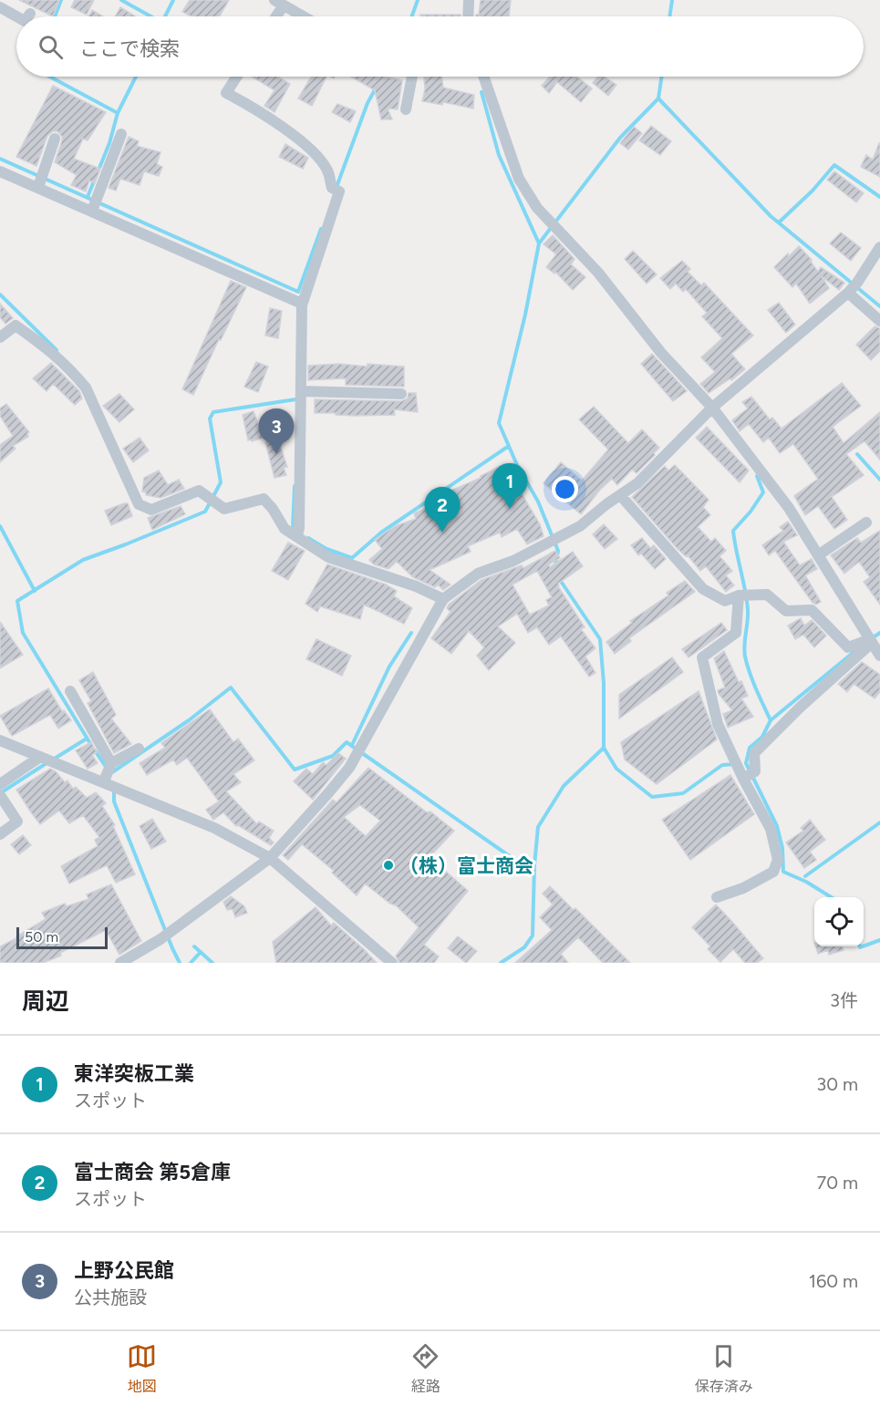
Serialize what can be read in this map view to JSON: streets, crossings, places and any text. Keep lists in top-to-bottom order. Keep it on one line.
{"places":["（株）富士商会"],"scale_bar":"50 m","page":{"search":"ここで検索","pins":["3","1","2"],"scale":"50 m","heading":["周辺","3件"],"list":[{"mark":"1","name":"東洋突板工業","note":"スポット","value":"30 m"},{"mark":"2","name":"富士商会 第5倉庫","note":"スポット","value":"70 m"},{"mark":"3","name":"上野公民館","note":"公共施設","value":"160 m"}],"nav":["地図","経路","保存済み"]}}
